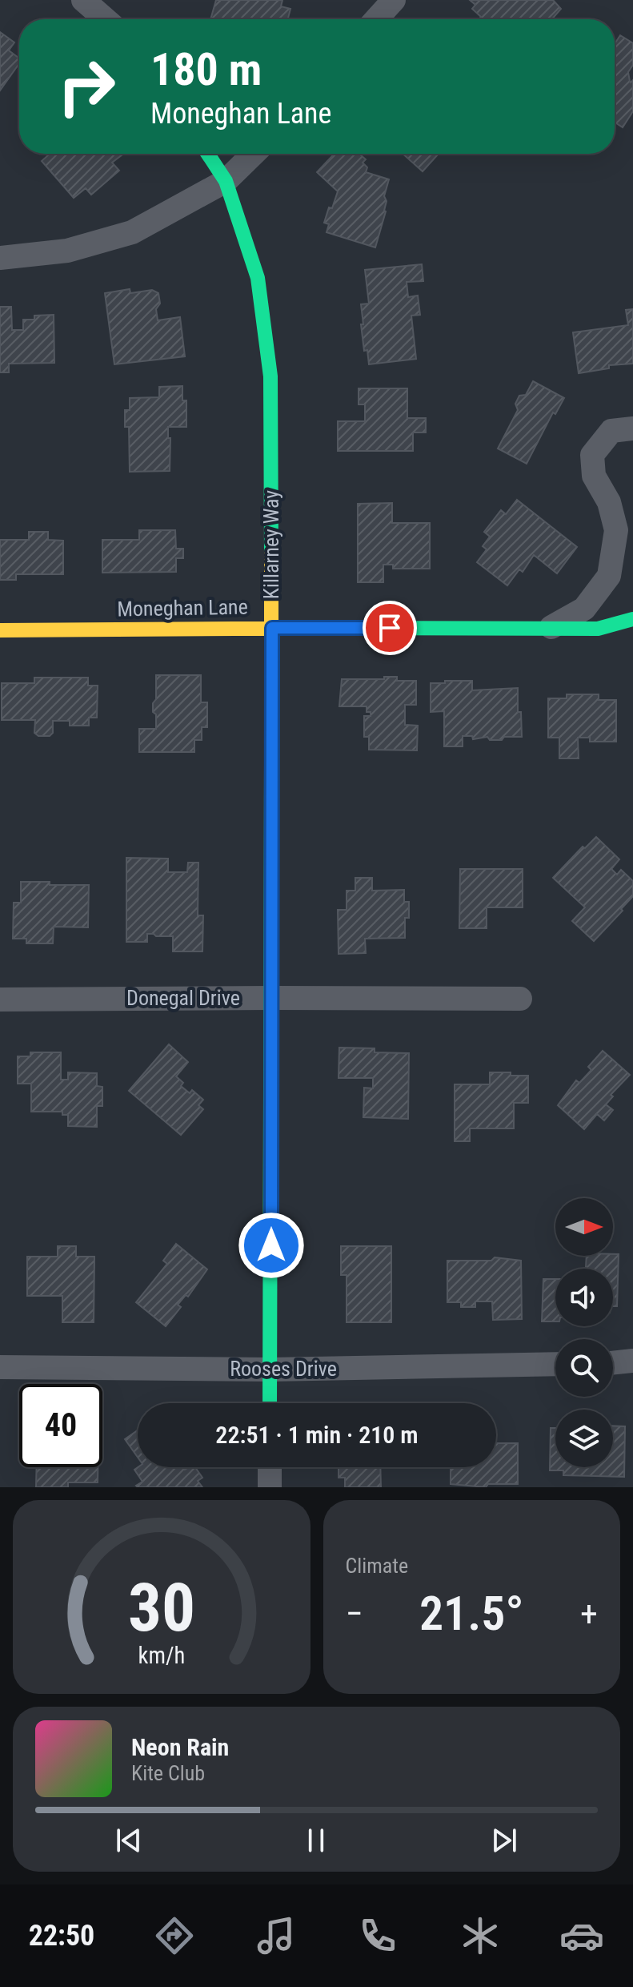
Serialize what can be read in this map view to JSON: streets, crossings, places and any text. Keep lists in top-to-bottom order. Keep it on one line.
{"streets":{"street":["Killarney Way","Moneghan Lane","Donegal Drive","Rooses Drive"]},"crossings":[["Killarney Way","Moneghan Lane"],["Killarney Way","Donegal Drive"],["Killarney Way","Rooses Drive"]],"north":"right","page":{"turn":["180 m","Moneghan Lane"],"limit":"40","trip":"22:51 · 1 min · 210 m","tile":"Climate","heat":["−","21.5°","+"],"song":["Neon Rain","Kite Club"],"tabs":"22:50","gauge":["30","km/h"]}}
